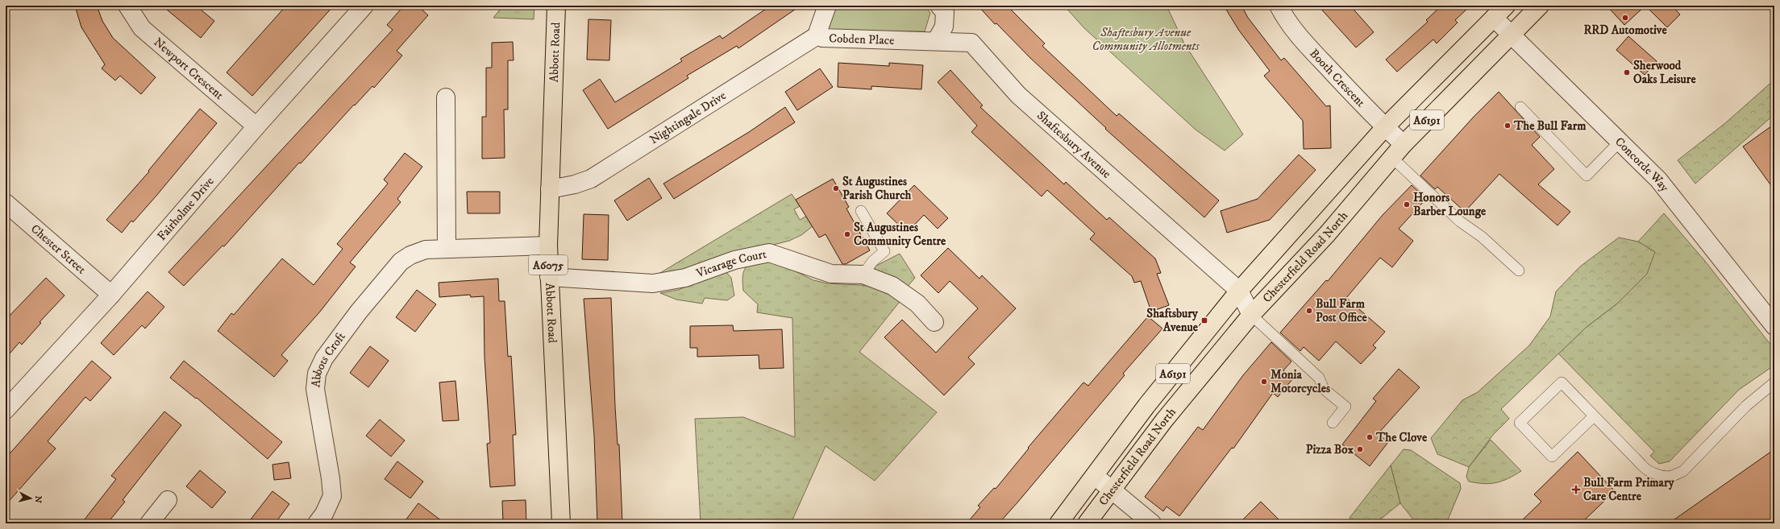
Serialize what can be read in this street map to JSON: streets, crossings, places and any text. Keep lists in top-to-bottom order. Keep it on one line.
{"streets":{"main road":["Abbott Road","A6191","Chesterfield Road North","A6075"],"street":["Cobden Place","Newport Crescent","Booth Crescent","Nightingale Drive","Shaftesbury Avenue","Concorde Way","Fairholme Drive","Chester Street","Vicarage Court","Abbots Croft"]},"crossings":[["Cobden Place","Nightingale Drive"],["Cobden Place","Shaftesbury Avenue"],["Abbott Road","Nightingale Drive"],["Abbott Road","Vicarage Court"],["Abbott Road","Abbots Croft"],["Newport Crescent","Fairholme Drive"],["Booth Crescent","Chesterfield Road North"],["Shaftesbury Avenue","Chesterfield Road North"],["Concorde Way","Chesterfield Road North"],["Fairholme Drive","Chester Street"]],"parks":["Shaftesbury Avenue Community Allotments"],"places":{"other":["RRD Automotive","Sherwood Oaks Leisure","The Bull Farm","St Augustines Parish Church","Honors Barber Lounge","St Augustines Community Centre","Bull Farm Post Office","Monia Motorcycles","The Clove","Pizza Box"],"transit":["Shaftsbury Avenue"],"health":["Bull Farm Primary Care Centre"]},"north":"right"}
